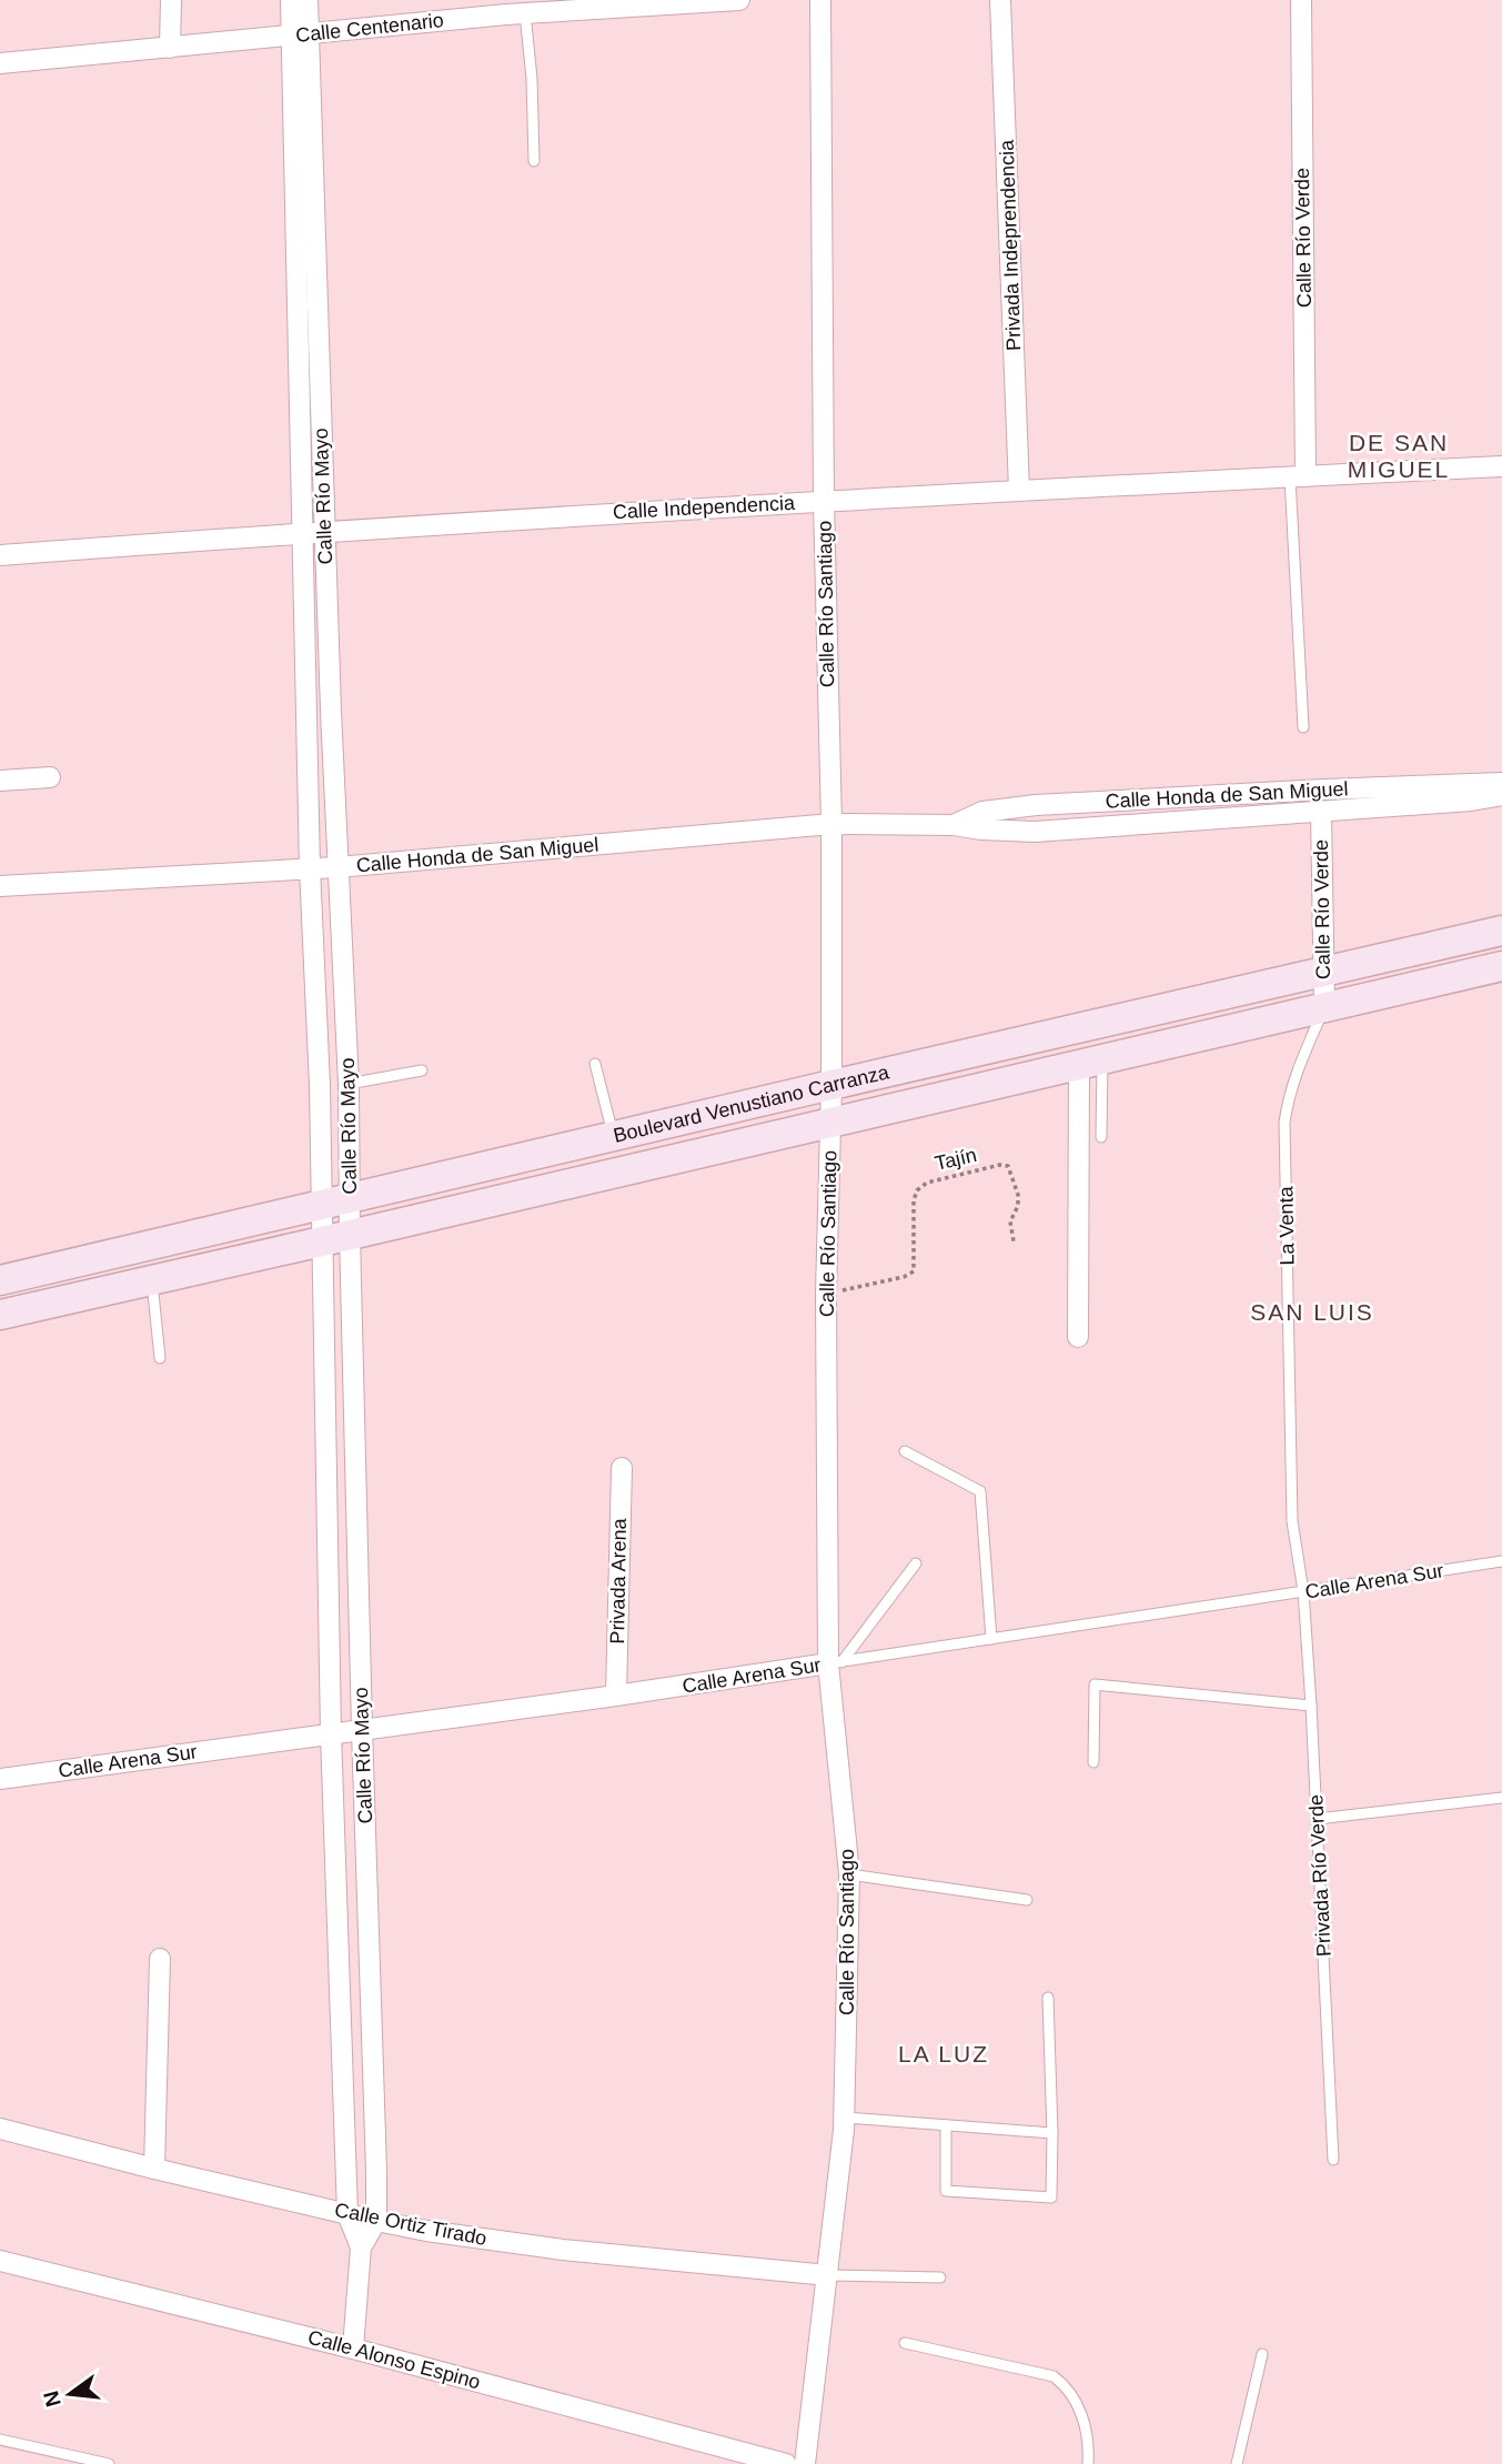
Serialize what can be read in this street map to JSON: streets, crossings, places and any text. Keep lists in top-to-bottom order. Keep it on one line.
{"streets":{"main road":["Boulevard Venustiano Carranza"],"street":["Calle Centenario","Calle Río Verde","Privada Indeprendencia","Calle Río Mayo","Calle Independencia","Calle Río Santiago","Calle Honda de San Miguel","Privada Arena","Calle Arena Sur","Calle Ortiz Tirado","Calle Alonso Espino"],"lane":["La Venta","Privada Río Verde"],"path":["Tajín"]},"crossings":[["Calle Centenario","Calle Río Mayo"],["Calle Río Verde","Calle Independencia"],["Calle Río Verde","Calle Honda de San Miguel"],["Calle Río Verde","Boulevard Venustiano Carranza"],["Calle Río Verde","La Venta"],["Privada Indeprendencia","Calle Independencia"],["Calle Río Mayo","Calle Independencia"],["Calle Río Mayo","Calle Honda de San Miguel"],["Calle Río Mayo","Boulevard Venustiano Carranza"],["Calle Río Mayo","Calle Arena Sur"],["Calle Río Mayo","Calle Ortiz Tirado"],["Calle Río Mayo","Calle Alonso Espino"],["Calle Independencia","Calle Río Santiago"],["Calle Río Santiago","Calle Honda de San Miguel"],["Calle Río Santiago","Boulevard Venustiano Carranza"],["Calle Río Santiago","Tajín"],["Calle Río Santiago","Calle Arena Sur"],["Calle Río Santiago","Calle Ortiz Tirado"],["Boulevard Venustiano Carranza","La Venta"],["La Venta","Calle Arena Sur"],["La Venta","Privada Río Verde"],["Privada Arena","Calle Arena Sur"],["Calle Arena Sur","Privada Río Verde"]],"districts":["DE SAN MIGUEL","SAN LUIS","LA LUZ"],"north":"left"}
